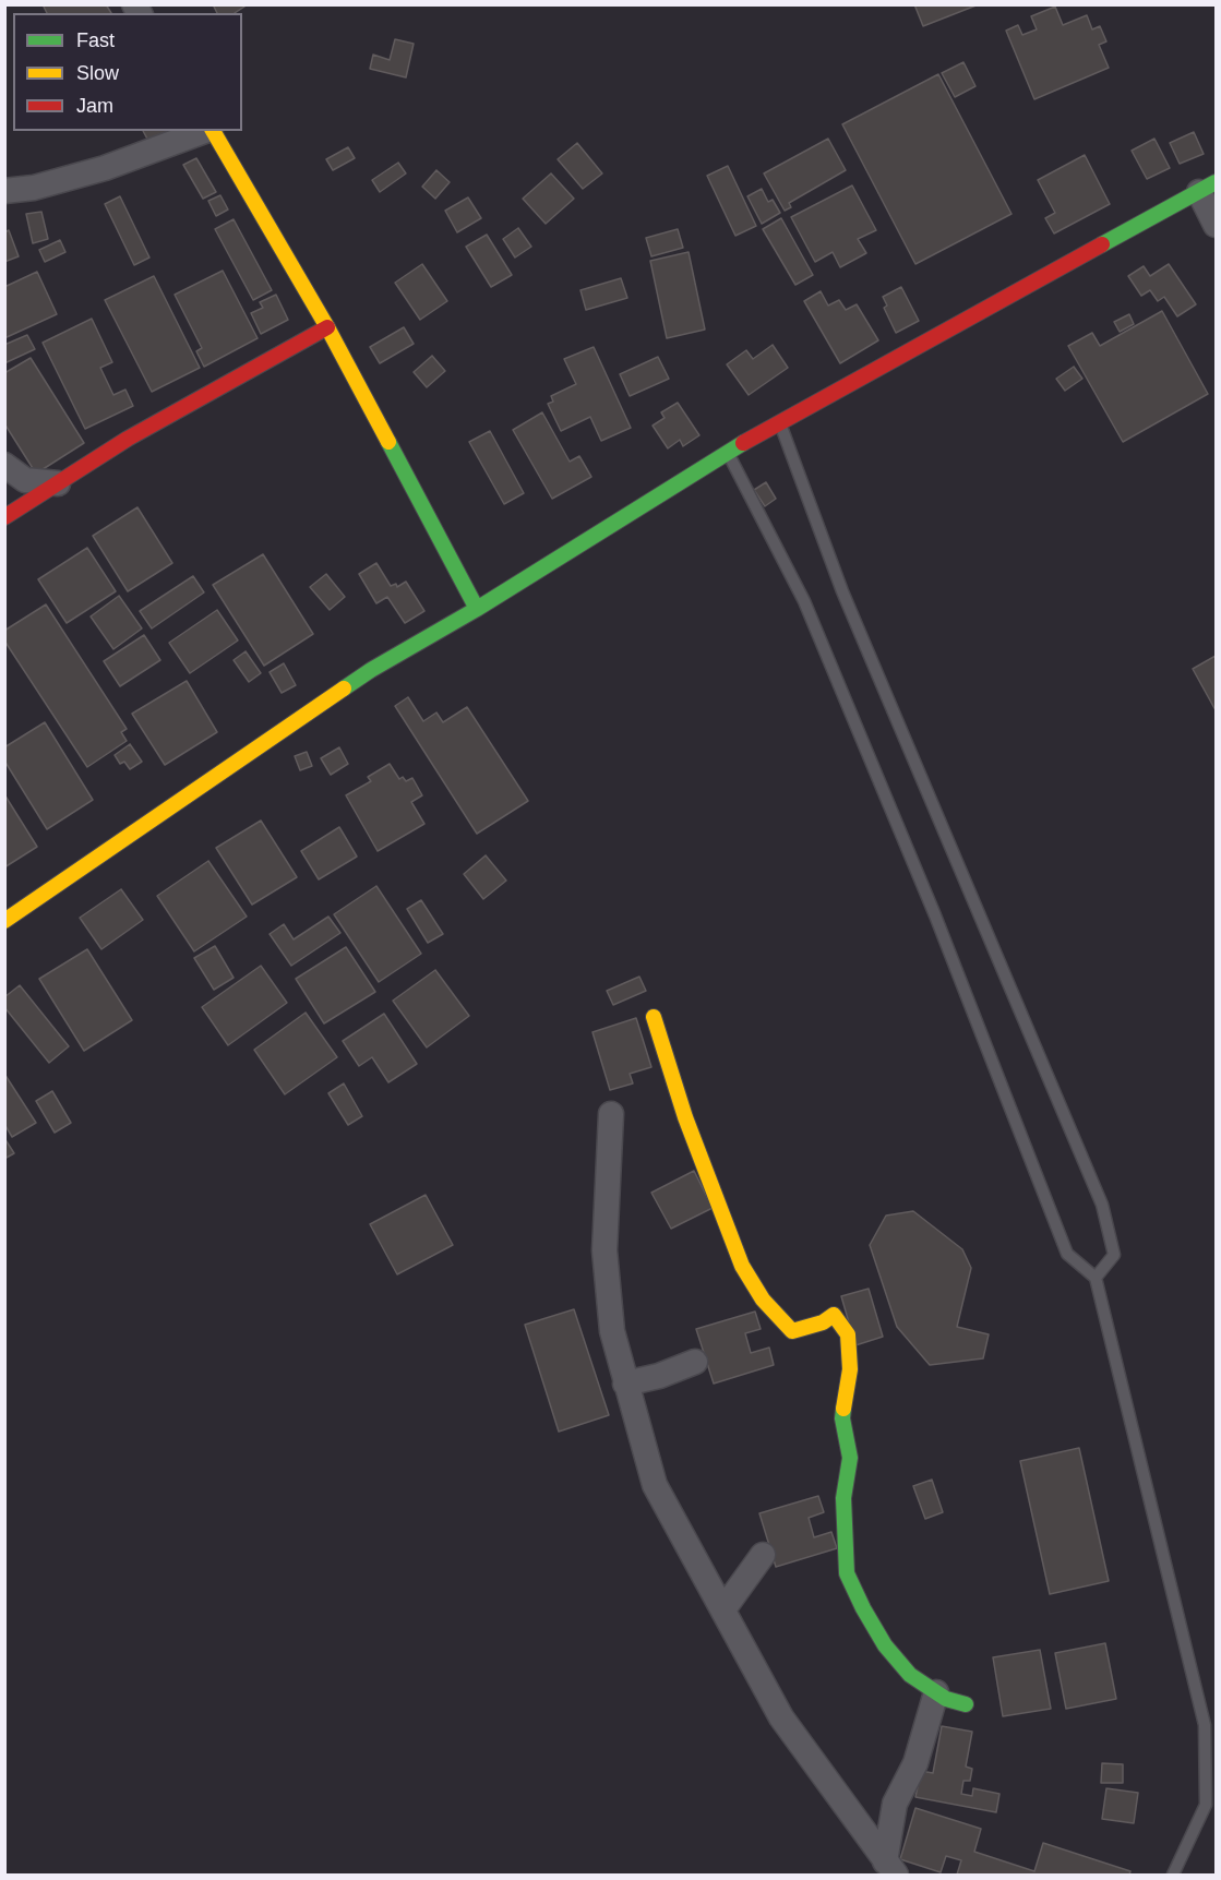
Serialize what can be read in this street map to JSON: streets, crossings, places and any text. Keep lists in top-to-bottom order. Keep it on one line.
{"legend":["Fast","Slow","Jam"]}
